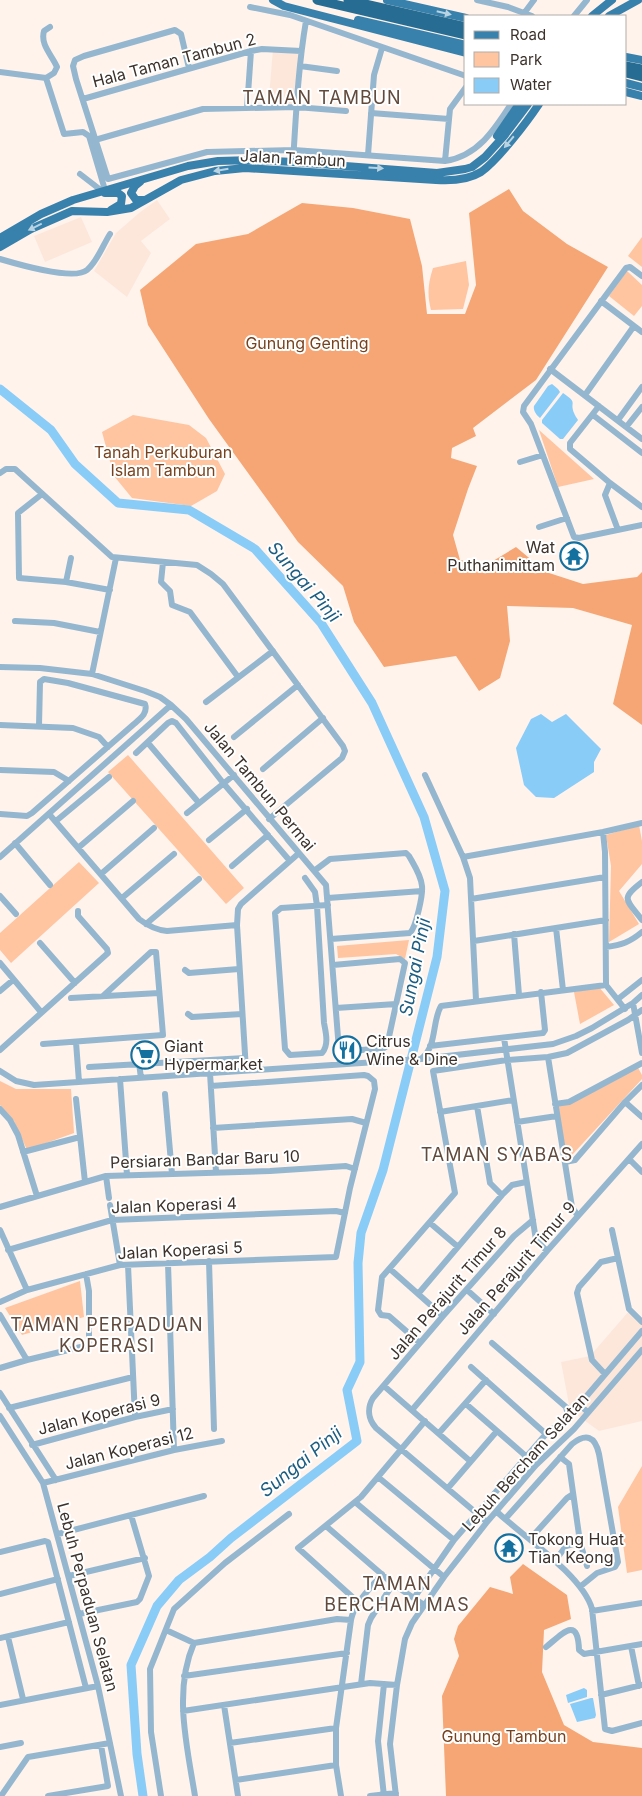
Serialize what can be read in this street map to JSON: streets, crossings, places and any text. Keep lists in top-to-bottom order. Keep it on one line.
{"streets":{"main road":["Jalan Tambun"],"street":["Hala Taman Tambun 2","Jalan Tambun Permai","Persiaran Bandar Baru 10","Jalan Koperasi 4","Jalan Koperasi 5","Jalan Perajurit Timur 9","Jalan Perajurit Timur 8","Jalan Koperasi 9","Jalan Koperasi 12","Lebuh Bercham Selatan","Lebuh Perpaduan Selatan"]},"crossings":[["Jalan Koperasi 4","Jalan Koperasi 5"],["Jalan Perajurit Timur 8","Lebuh Bercham Selatan"],["Jalan Koperasi 12","Lebuh Perpaduan Selatan"]],"districts":["TAMAN TAMBUN","TAMAN SYABAS","TAMAN PERPADUAN KOPERASI","TAMAN BERCHAM MAS"],"water":["Sungai Pinji"],"parks":["Gunung Genting","Tanah Perkuburan Islam Tambun","Gunung Tambun"],"places":{"temple":["Wat Puthanimittam","Tokong Huat Tian Keong"],"restaurant":["Citrus Wine & Dine"],"supermarket":["Giant Hypermarket"]},"legend":["Road","Park","Water"]}
